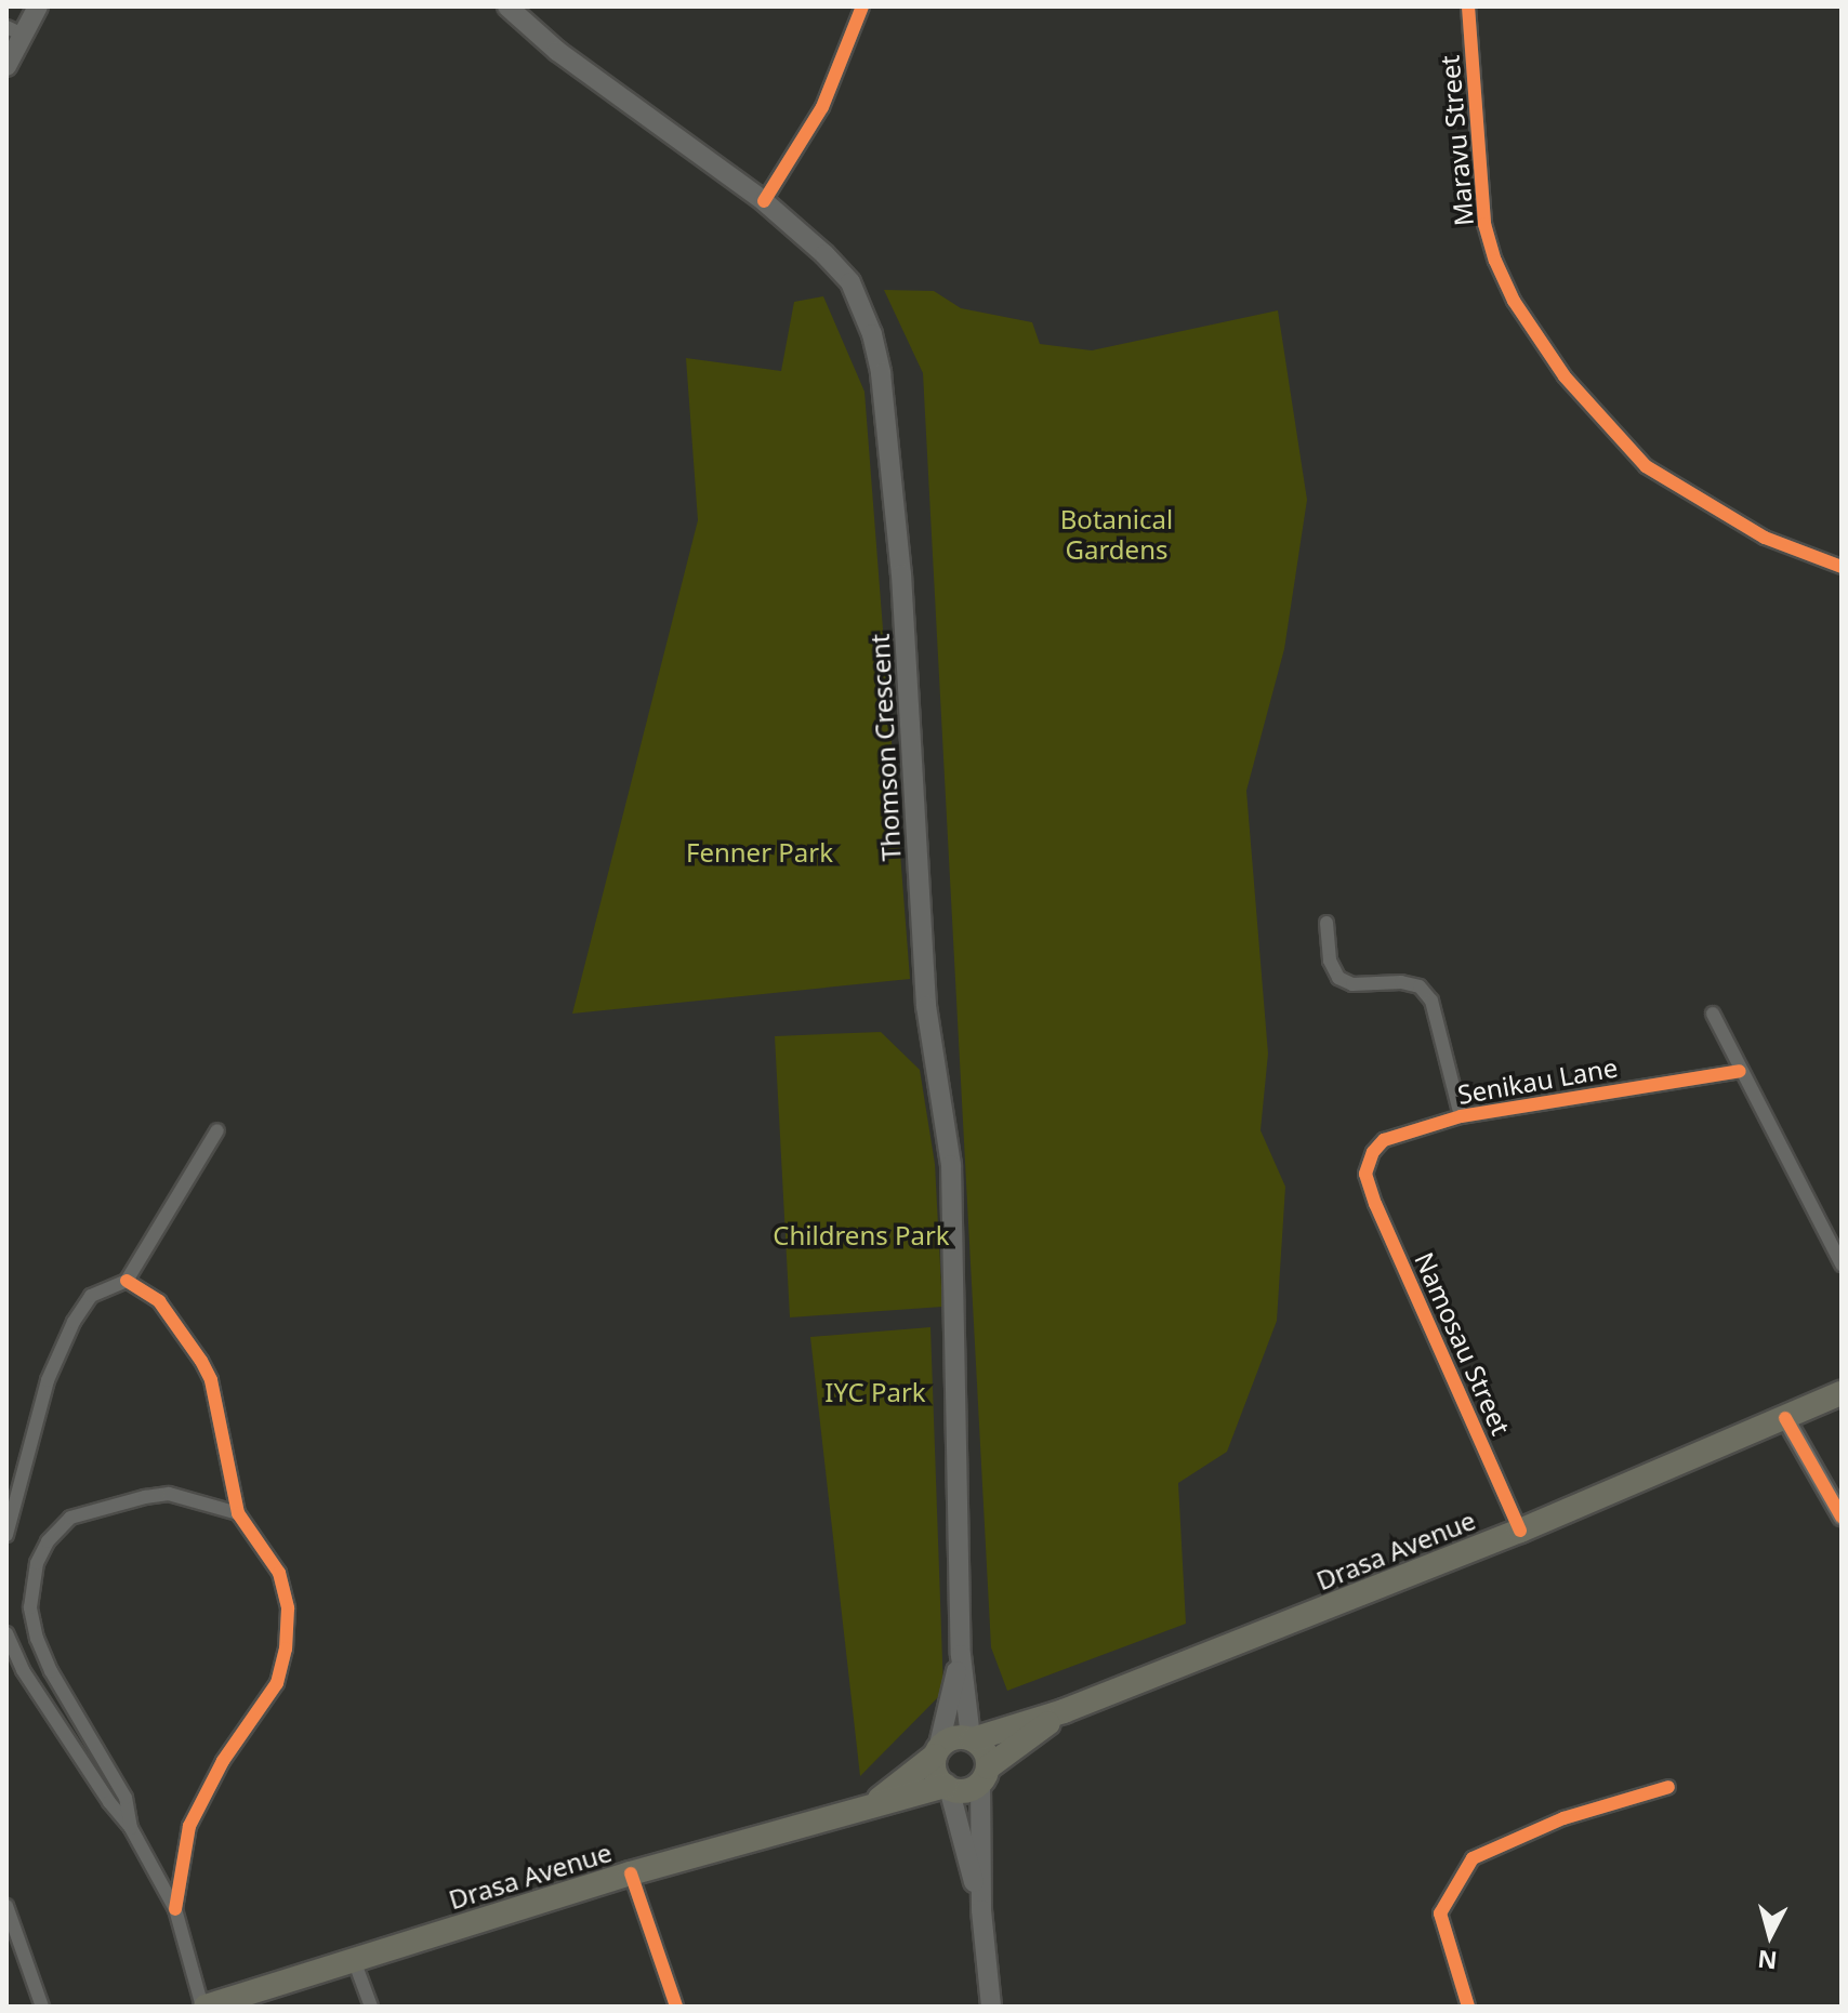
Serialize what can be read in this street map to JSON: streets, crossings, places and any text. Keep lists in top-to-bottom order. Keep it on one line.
{"streets":{"highway":["Drasa Avenue"],"main road":["Thomson Crescent"],"street":["Maravu Street","Senikau Lane","Namosau Street"]},"crossings":[["Thomson Crescent","Drasa Avenue"],["Senikau Lane","Namosau Street"],["Namosau Street","Drasa Avenue"]],"parks":["Botanical Gardens","Fenner Park","Childrens Park","IYC Park"],"north":"bottom"}
